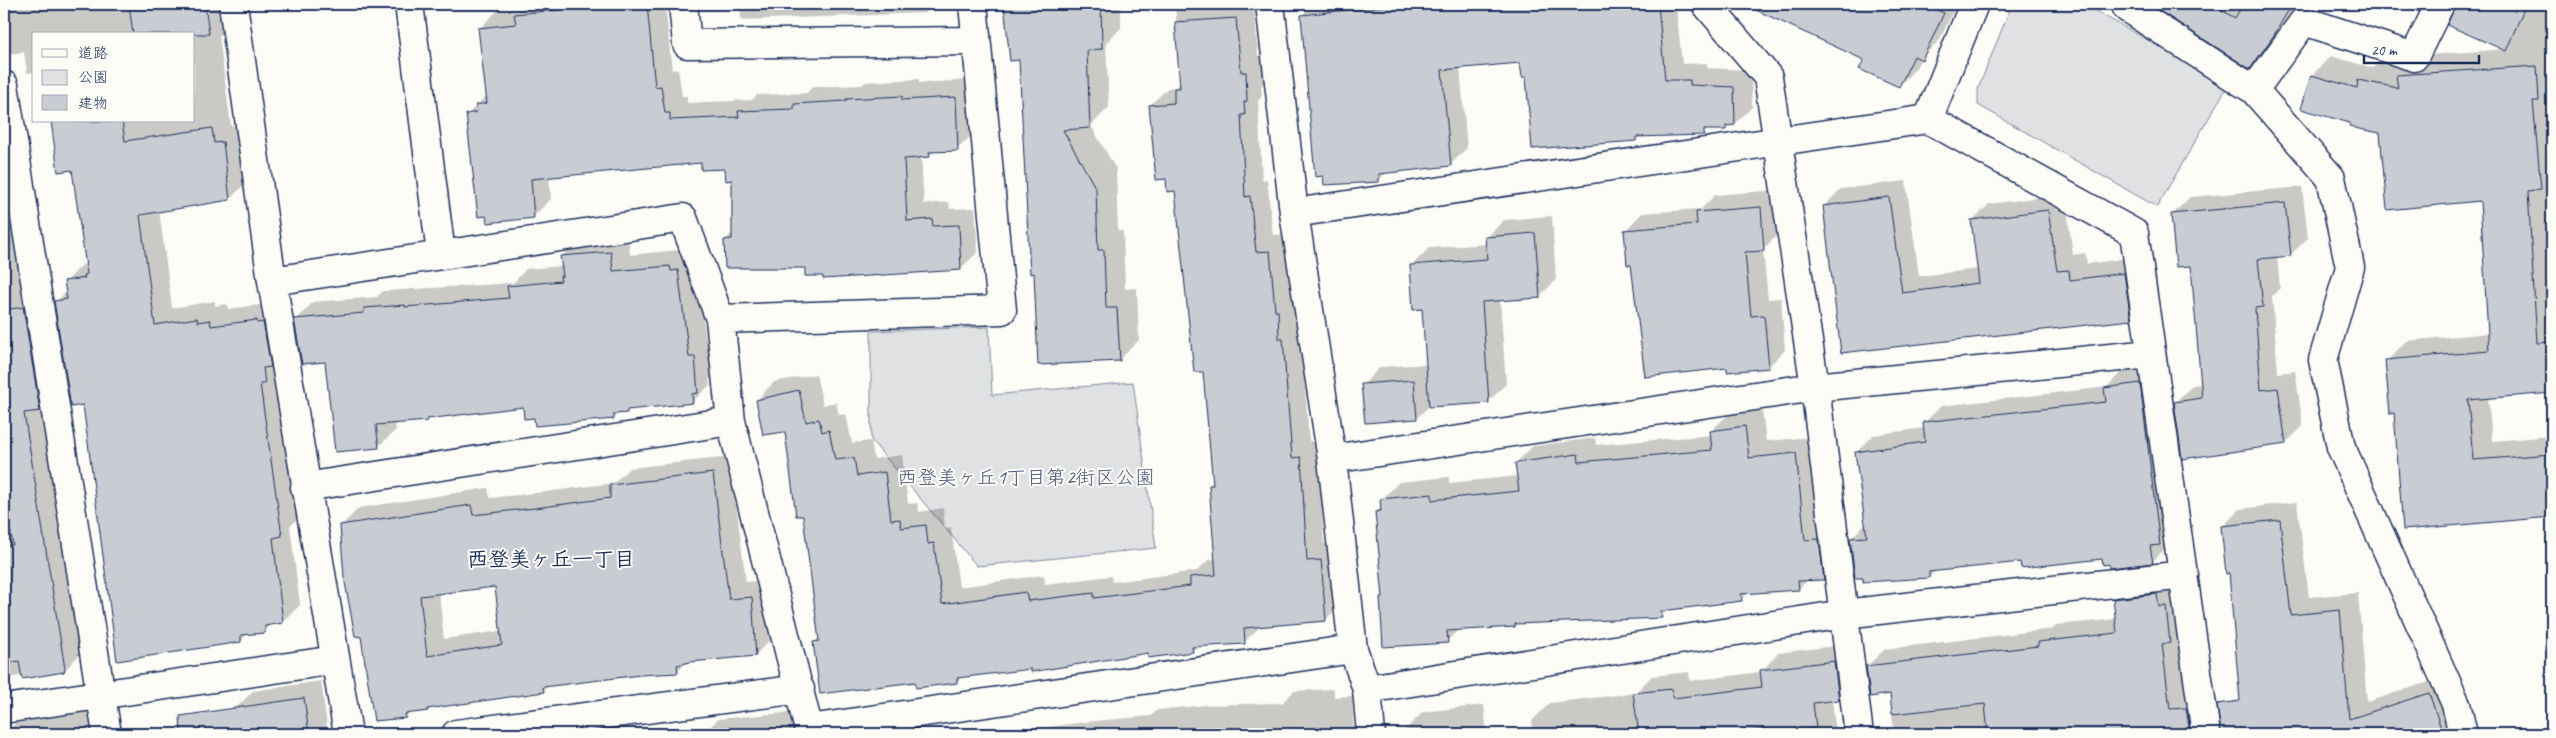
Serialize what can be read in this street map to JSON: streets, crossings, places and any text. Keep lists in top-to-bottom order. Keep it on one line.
{"districts":["西登美ヶ丘一丁目"],"parks":["西登美ヶ丘1丁目第2街区公園"],"legend":["道路","公園","建物"],"scale_bar":"20 m"}
